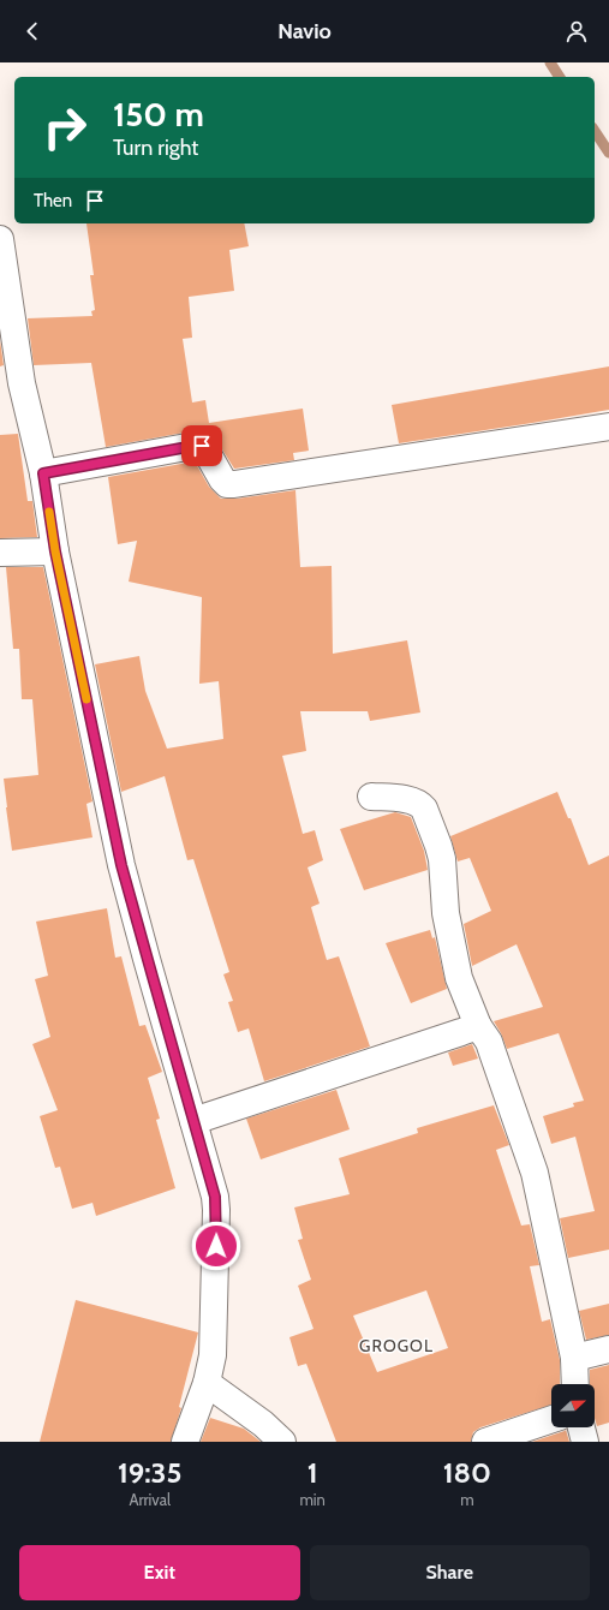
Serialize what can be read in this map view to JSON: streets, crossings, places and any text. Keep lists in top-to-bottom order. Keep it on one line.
{"districts":["GROGOL"],"north":"right","page":{"header":"Navio","turn":["150 m","Turn right"],"then":"Then","eta":["19:35","Arrival","1","min","180","m"],"buttons":["Exit","Share"]}}
